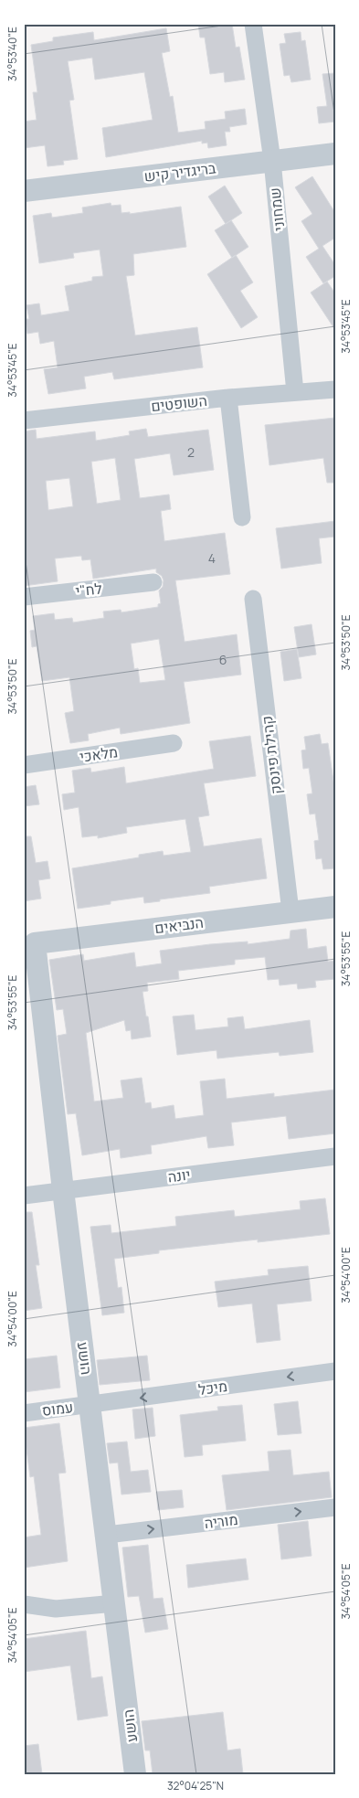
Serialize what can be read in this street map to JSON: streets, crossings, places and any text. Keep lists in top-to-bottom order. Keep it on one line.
{"streets":{"street":["בריגדיר קיש","שמחוני","השופטים","לח\"י","מלאכי","קהילת פינסק","הנביאים","יונה","הושע","מיכל","עמוס","מוריה"]},"crossings":[["בריגדיר קיש","שמחוני"],["שמחוני","השופטים"],["קהילת פינסק","הנביאים"],["הנביאים","הושע"],["יונה","הושע"],["הושע","מיכל"],["הושע","עמוס"],["הושע","מוריה"],["מיכל","עמוס"]],"one_way":["מיכל","מוריה"],"house_numbers":["2","4","6"],"coordinates":["34°53'40\"E","34°53'45\"E","34°53'50\"E","34°53'55\"E","34°54'00\"E","34°54'05\"E","32°04'25\"N"]}
